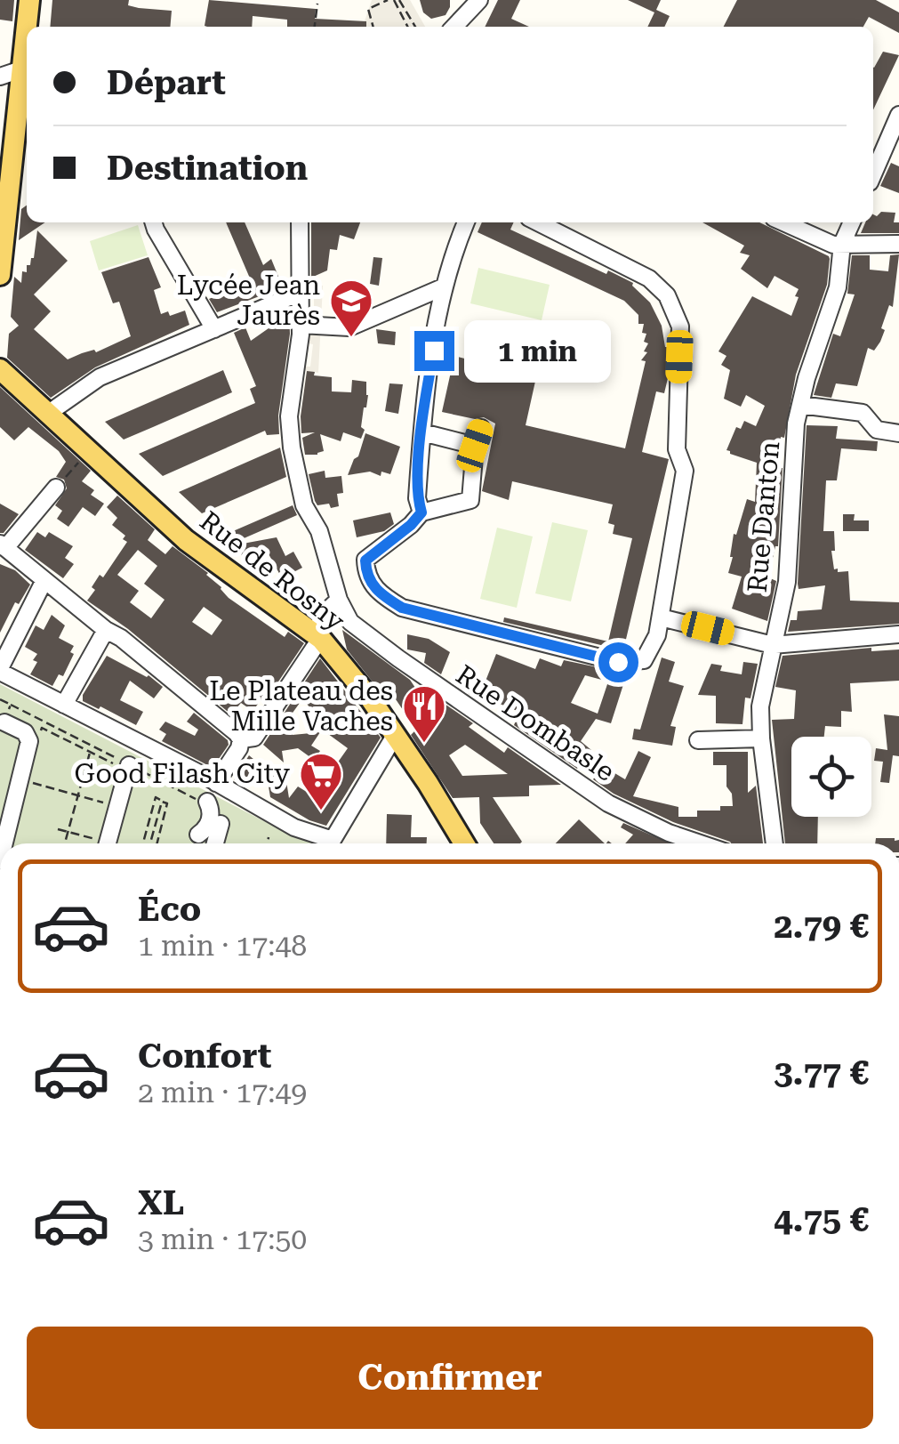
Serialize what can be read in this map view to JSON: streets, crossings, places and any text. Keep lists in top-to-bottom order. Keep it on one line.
{"streets":{"main road":["Rue de Rosny"],"street":["Rue Danton","Rue Dombasle"]},"places":{"school or university":["Lycée Jean Jaurès"],"restaurant":["Le Plateau des Mille Vaches"],"supermarket":["Good Filash City"]},"page":{"banner":["Départ","Destination"],"bubble":"1 min","list":[{"name":"Éco","note":"1 min · 17:48","value":"2.79 €"},{"name":"Confort","note":"2 min · 17:49","value":"3.77 €"},{"name":"XL","note":"3 min · 17:50","value":"4.75 €"}],"buttons":"Confirmer"}}
